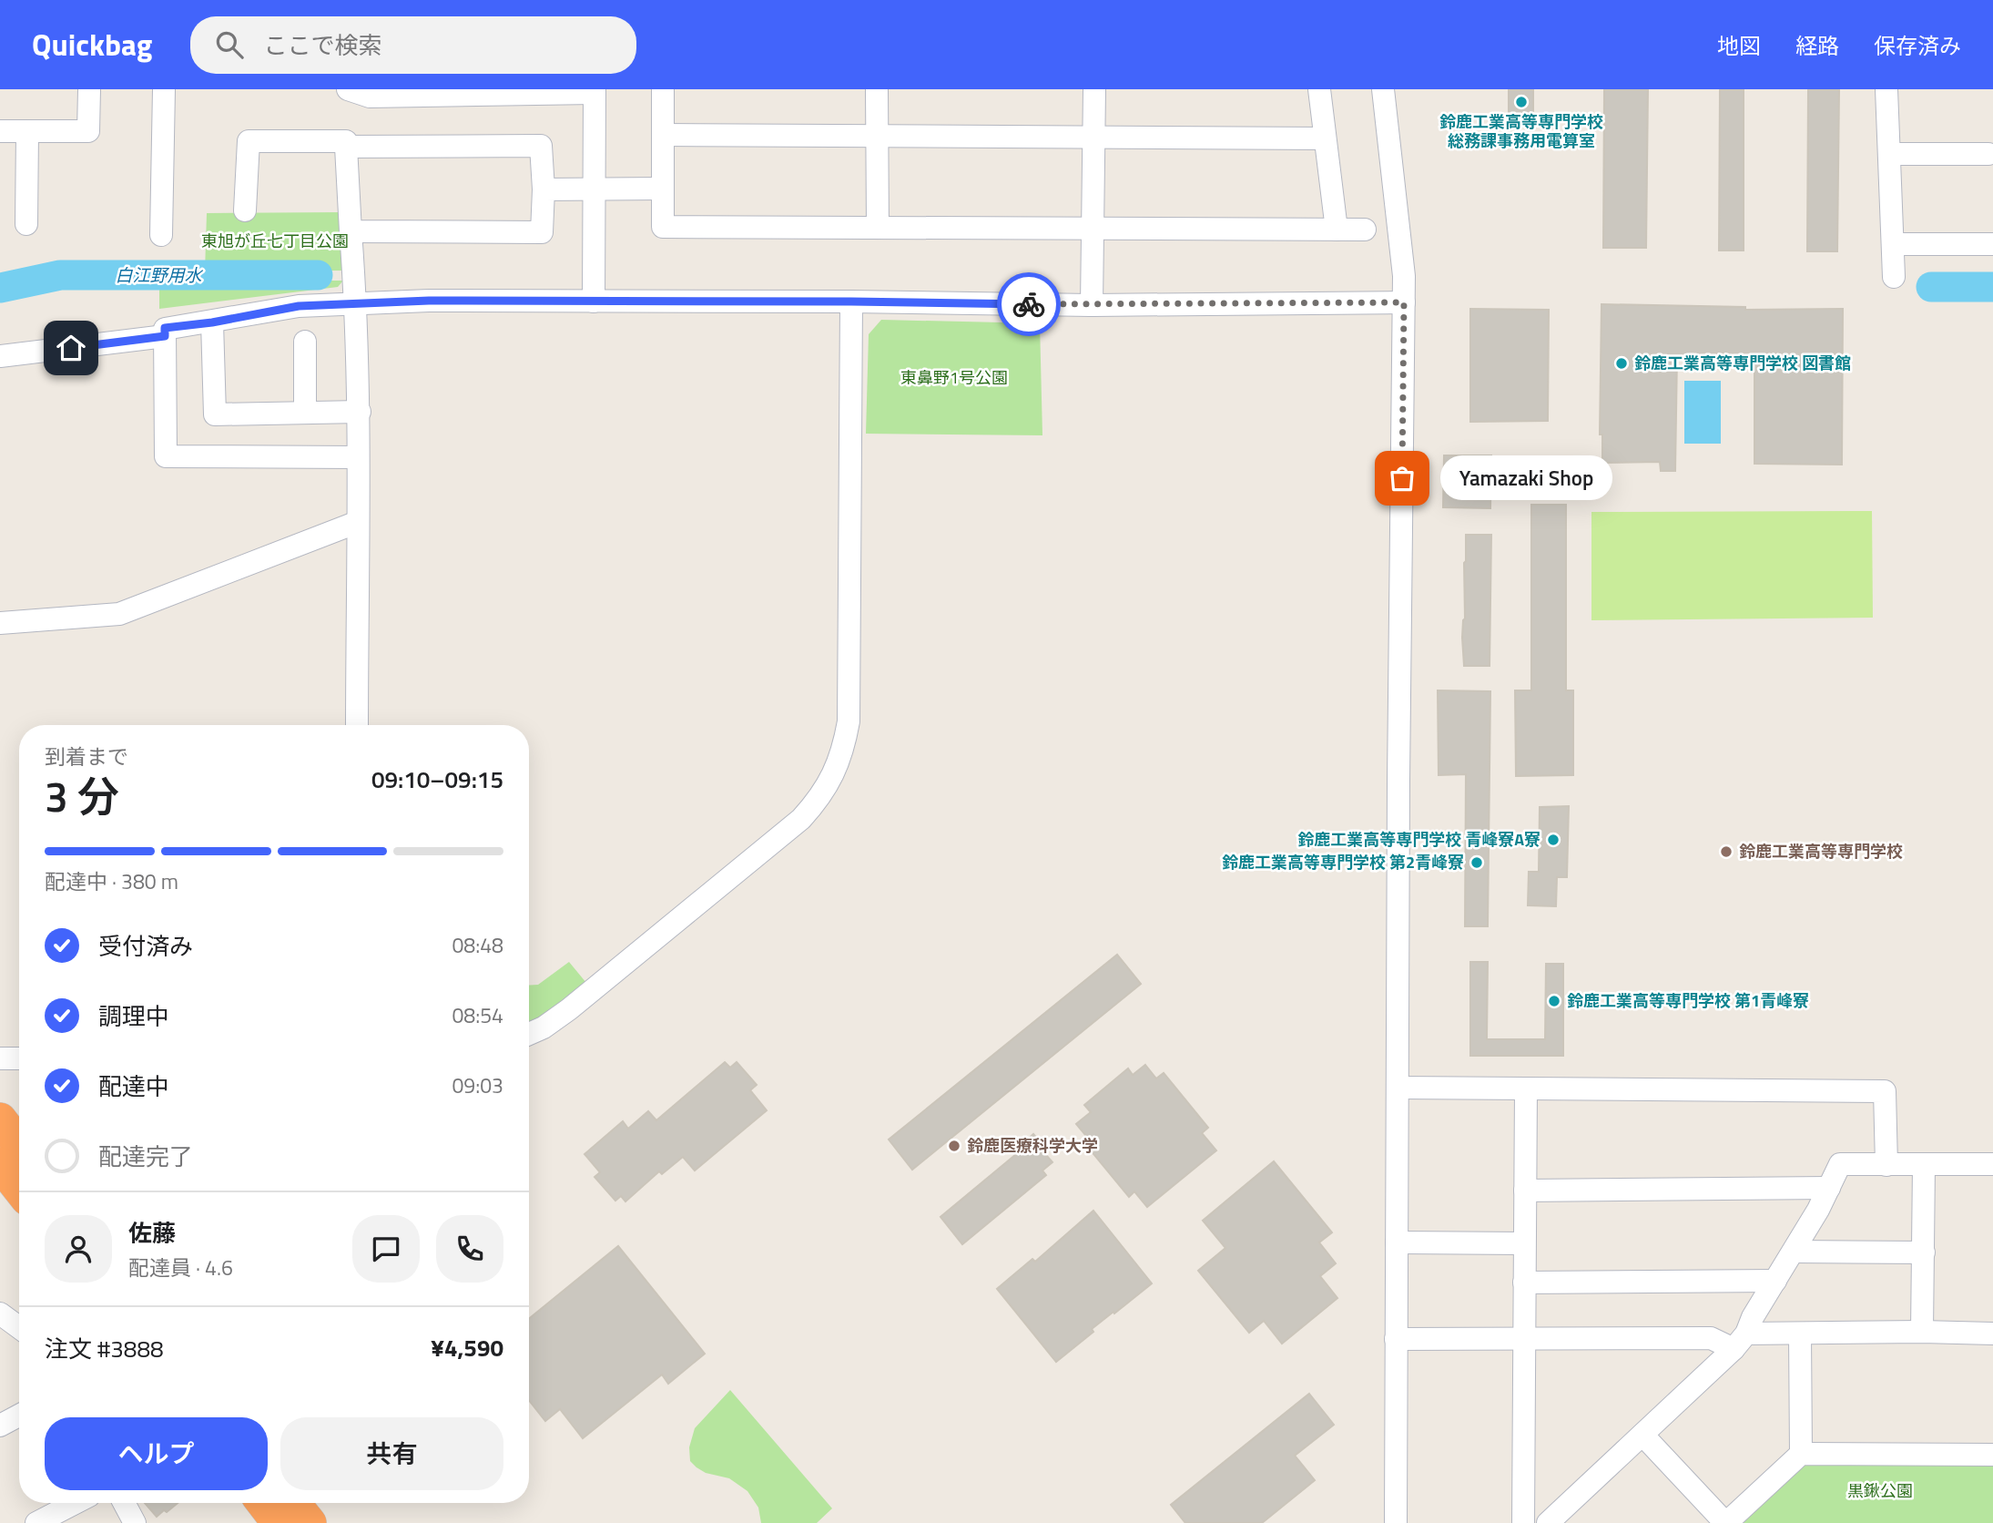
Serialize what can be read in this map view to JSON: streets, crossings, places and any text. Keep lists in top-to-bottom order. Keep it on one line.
{"water":["白江野用水"],"parks":["東旭が丘七丁目公園","東鼻野1号公園","黒鍬公園"],"places":["鈴鹿工業高等専門学校 総務課事務用電算室","鈴鹿工業高等専門学校 図書館","Yamazaki Shop","鈴鹿工業高等専門学校 青峰寮A寮","鈴鹿工業高等専門学校","鈴鹿工業高等専門学校 第2青峰寮","鈴鹿工業高等専門学校 第1青峰寮","鈴鹿医療科学大学"],"page":{"header":"Quickbag","search":"ここで検索","nav":["地図","経路","保存済み"],"bubble":"Yamazaki Shop","heading":["3 分","到着まで","09:10–09:15"],"panel":["佐藤","配達員 · 4.6","注文 #3888","¥4,590"],"bar":"配達中 · 380 m","list":[["受付済み","08:48"],["調理中","08:54"],["配達中","09:03"],"配達完了"],"buttons":["ヘルプ","共有"]}}
